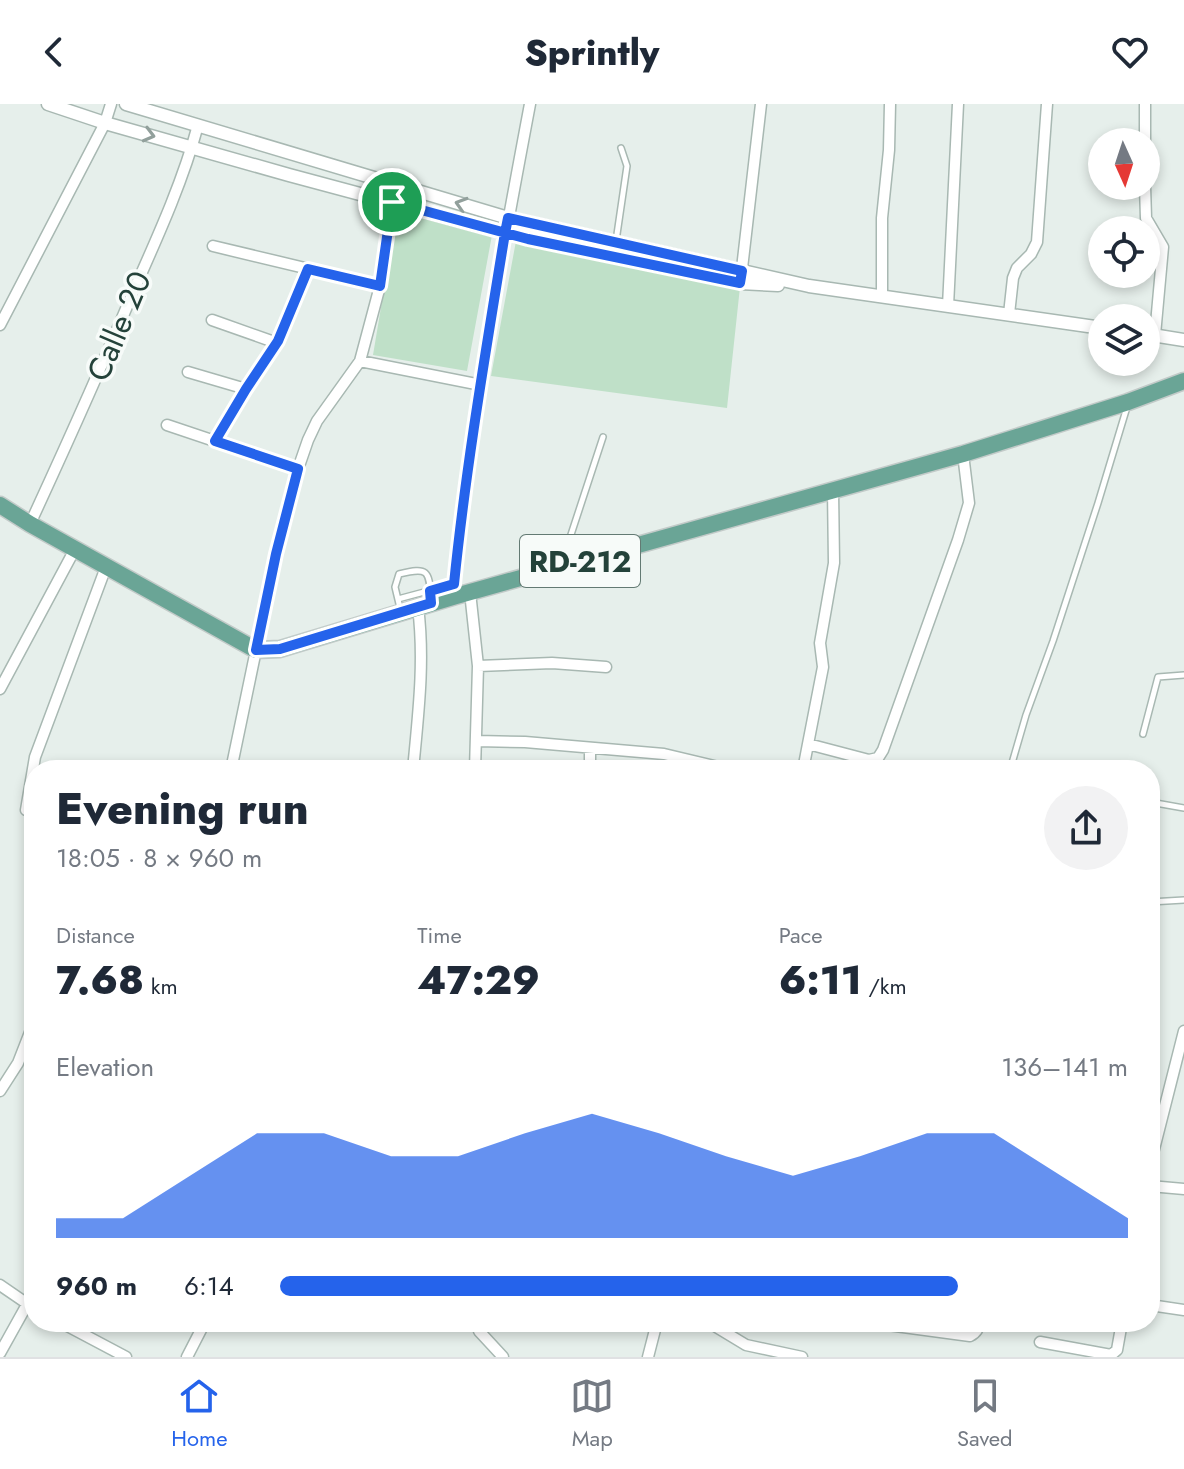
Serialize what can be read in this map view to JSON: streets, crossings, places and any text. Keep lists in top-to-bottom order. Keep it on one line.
{"streets":{"main road":["RD-212"],"street":["Calle 20"]},"north":"bottom","page":{"header":"Sprintly","heading":["Evening run","18:05 · 8 × 960 m"],"stats":[["Distance","7.68 km"],["Time","47:29"],["Pace","6:11 /km"]],"chart":["Elevation","136–141 m"],"list":[{"name":"960 m","note":"6:14"}],"tabs":["Home","Map","Saved"]}}
